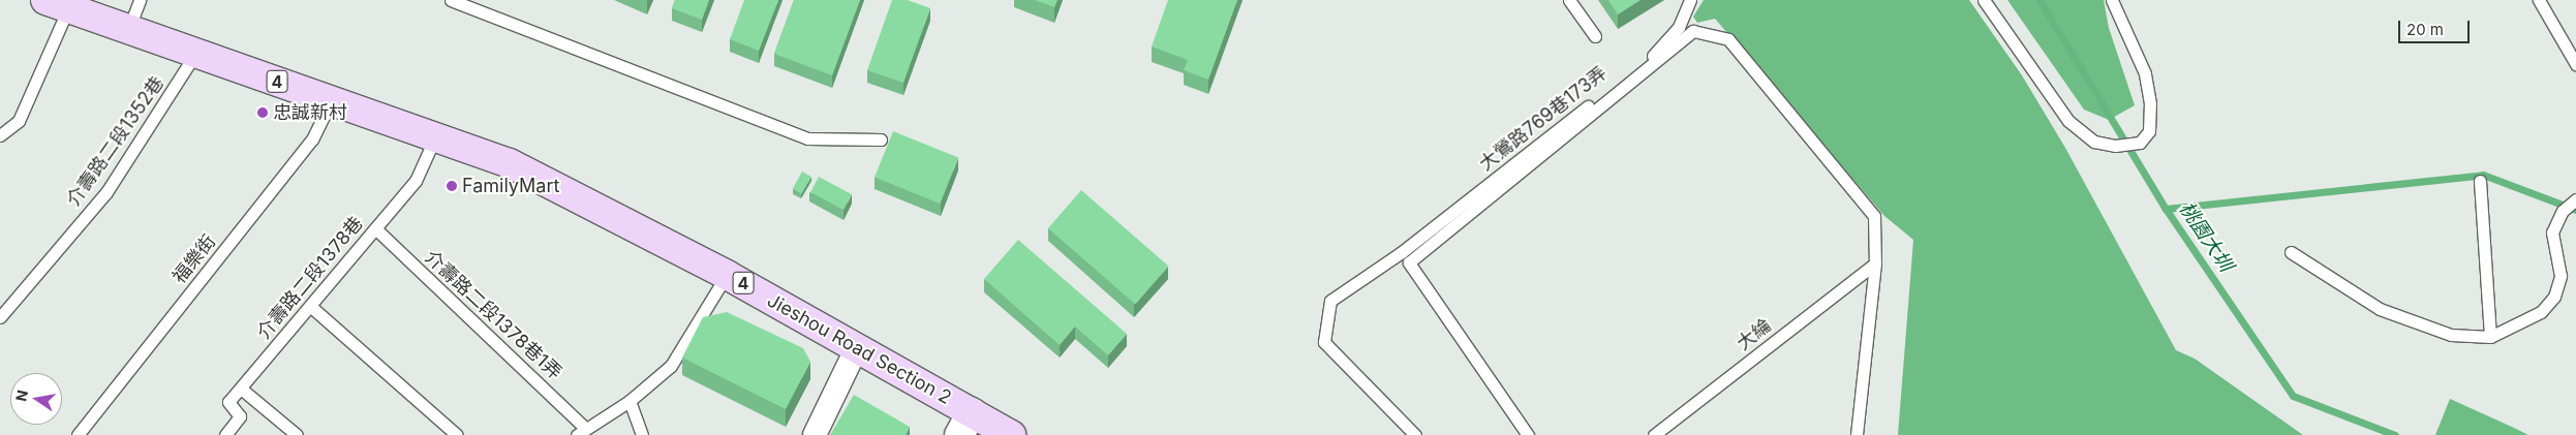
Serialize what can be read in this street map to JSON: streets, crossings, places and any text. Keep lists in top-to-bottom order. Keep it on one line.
{"streets":{"main road":["4","Jieshou Road Section 2"],"lane":["大鶯路769巷173弄","介壽路二段1352巷","福樂街","介壽路二段1378巷","介壽路二段1378巷1弄","大綸"]},"crossings":[["介壽路二段1352巷","Jieshou Road Section 2"],["福樂街","Jieshou Road Section 2"],["介壽路二段1378巷","介壽路二段1378巷1弄"],["介壽路二段1378巷","Jieshou Road Section 2"]],"water":["桃園大圳"],"places":["忠誠新村","FamilyMart"],"scale_bar":"20 m","north":"left"}
